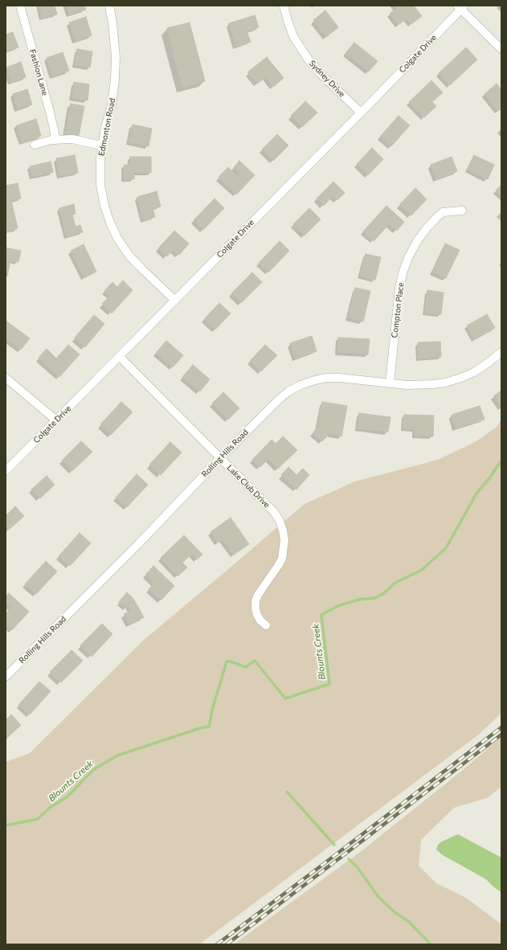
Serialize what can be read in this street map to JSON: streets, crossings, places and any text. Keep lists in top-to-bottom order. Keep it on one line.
{"streets":{"street":["Colgate Drive","Fashion Lane","Sydney Drive","Edmonton Road","Compton Place","Rolling Hills Road","Lake Club Drive"]},"crossings":[["Colgate Drive","Sydney Drive"],["Colgate Drive","Edmonton Road"],["Colgate Drive","Lake Club Drive"],["Compton Place","Rolling Hills Road"],["Rolling Hills Road","Lake Club Drive"]],"water":["Blounts Creek"]}
